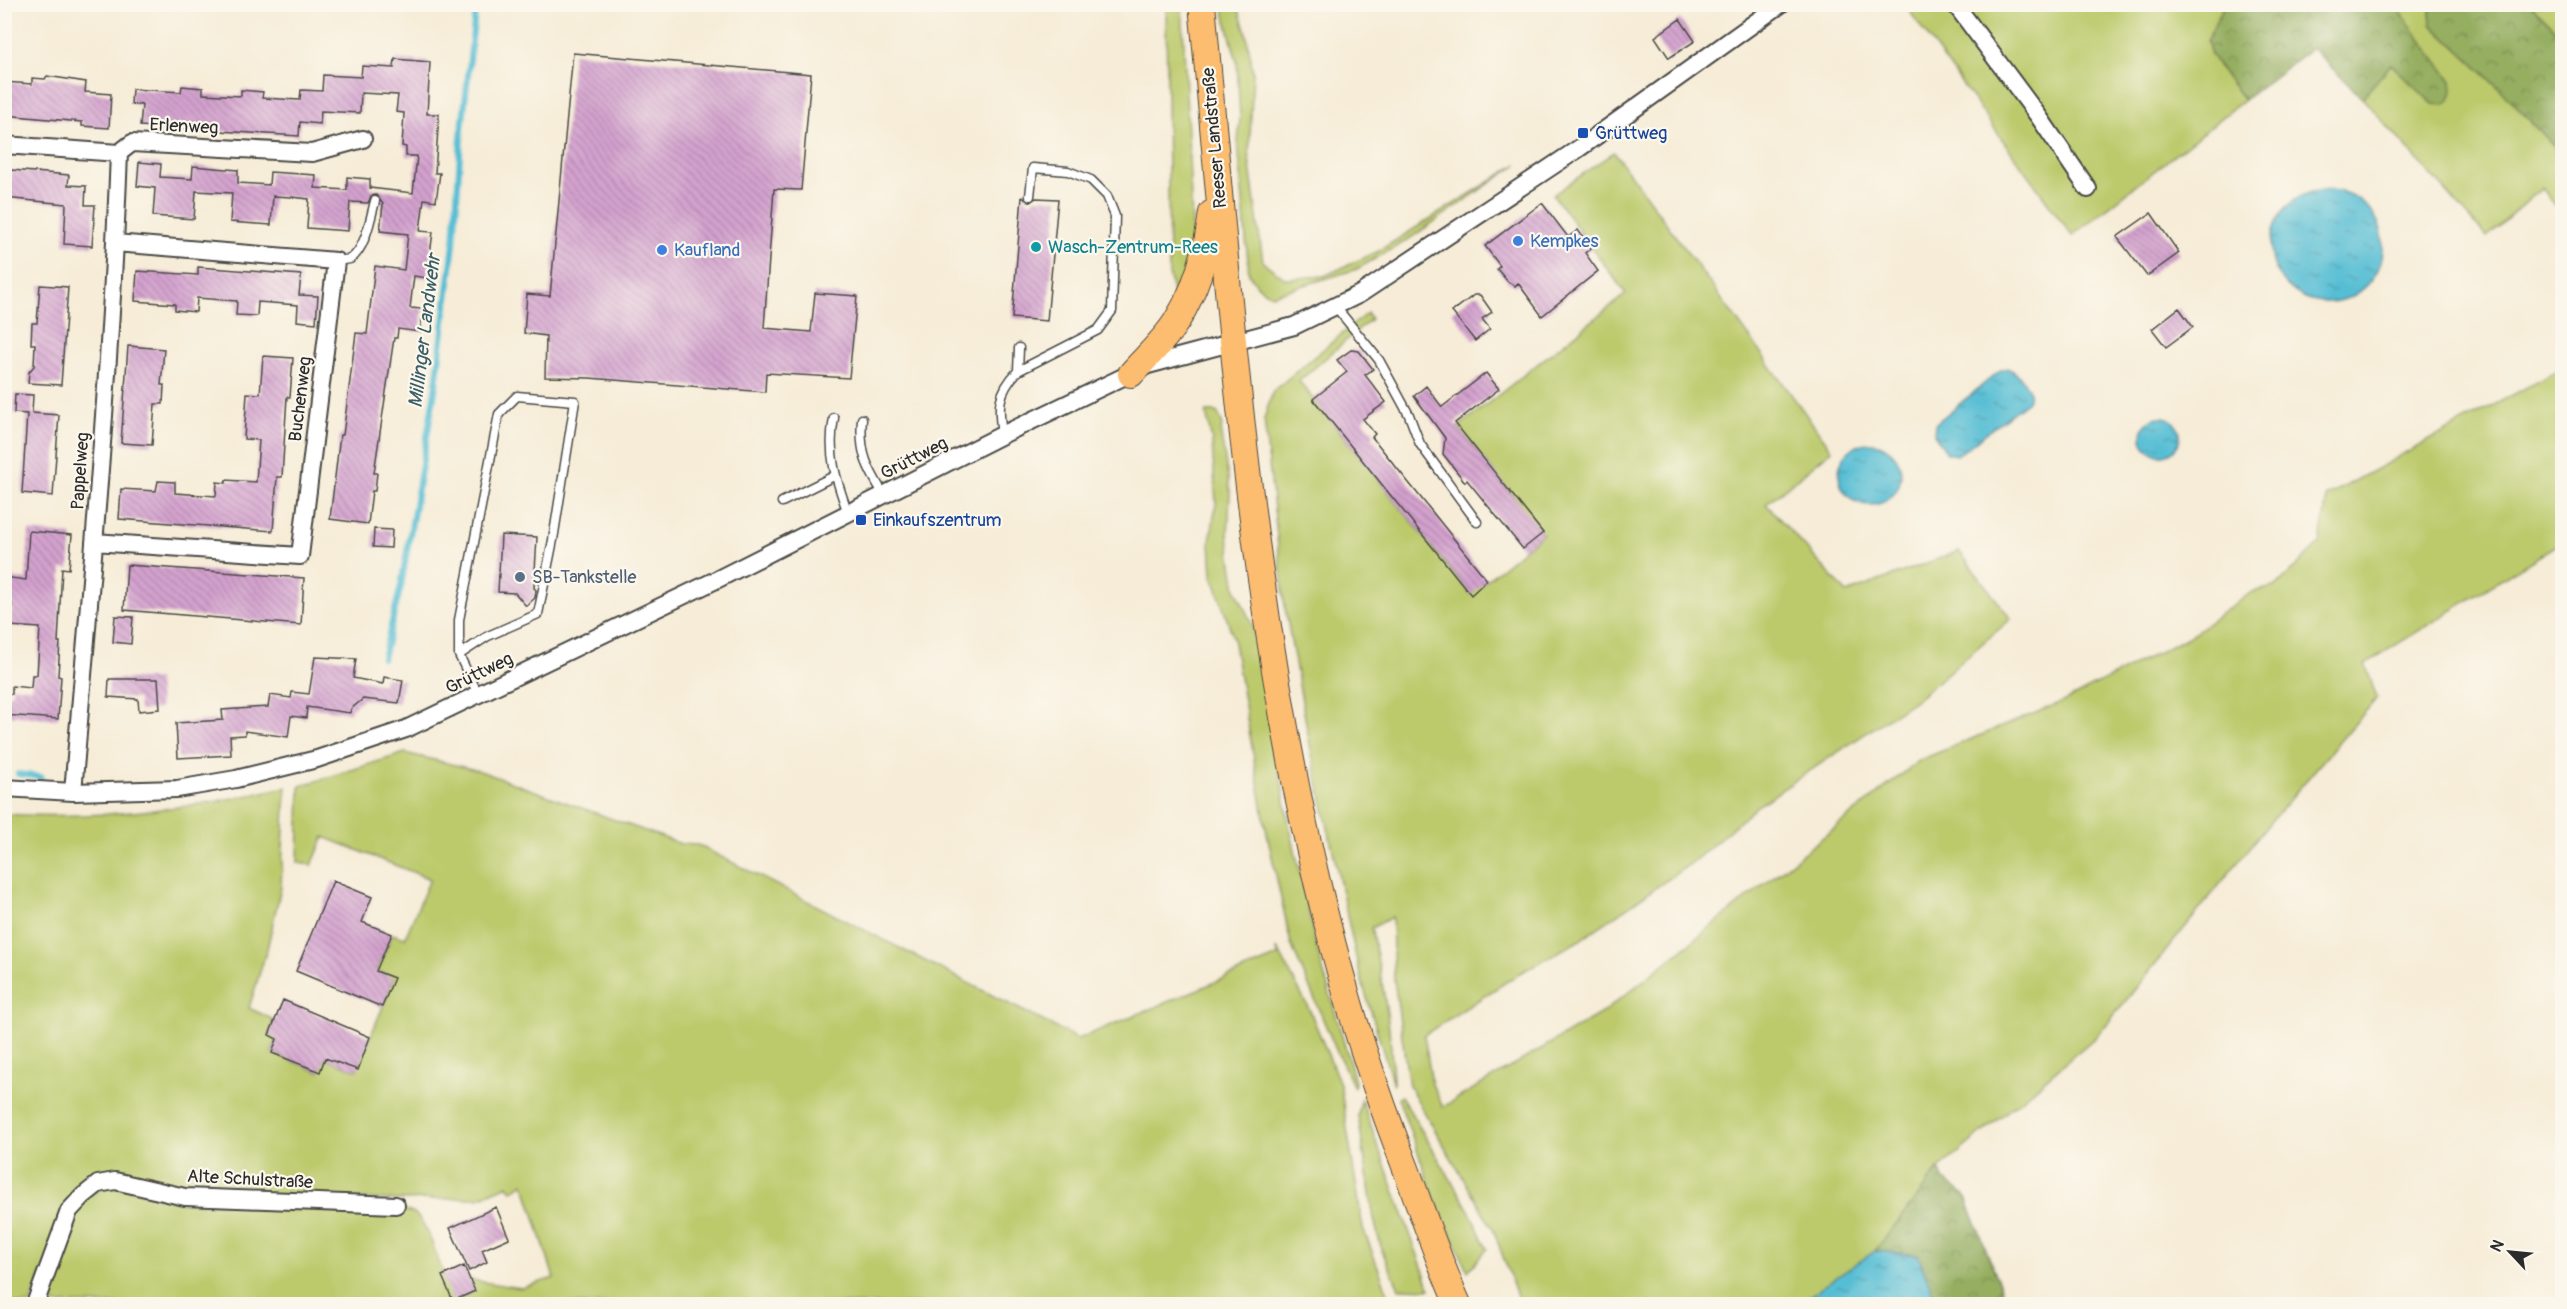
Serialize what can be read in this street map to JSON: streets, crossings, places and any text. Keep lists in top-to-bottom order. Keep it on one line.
{"streets":{"main road":["Reeser Landstraße"],"street":["Erlenweg","Buchenweg","Grüttweg","Pappelweg","Alte Schulstraße"]},"crossings":[["Erlenweg","Pappelweg"],["Reeser Landstraße","Grüttweg"],["Buchenweg","Pappelweg"],["Grüttweg","Pappelweg"]],"water":["Millinger Landwehr"],"places":{"transit":["Grüttweg","Einkaufszentrum"],"other":["Kempkes","Wasch-Zentrum-Rees","Kaufland","SB-Tankstelle"]},"north":"top left"}
